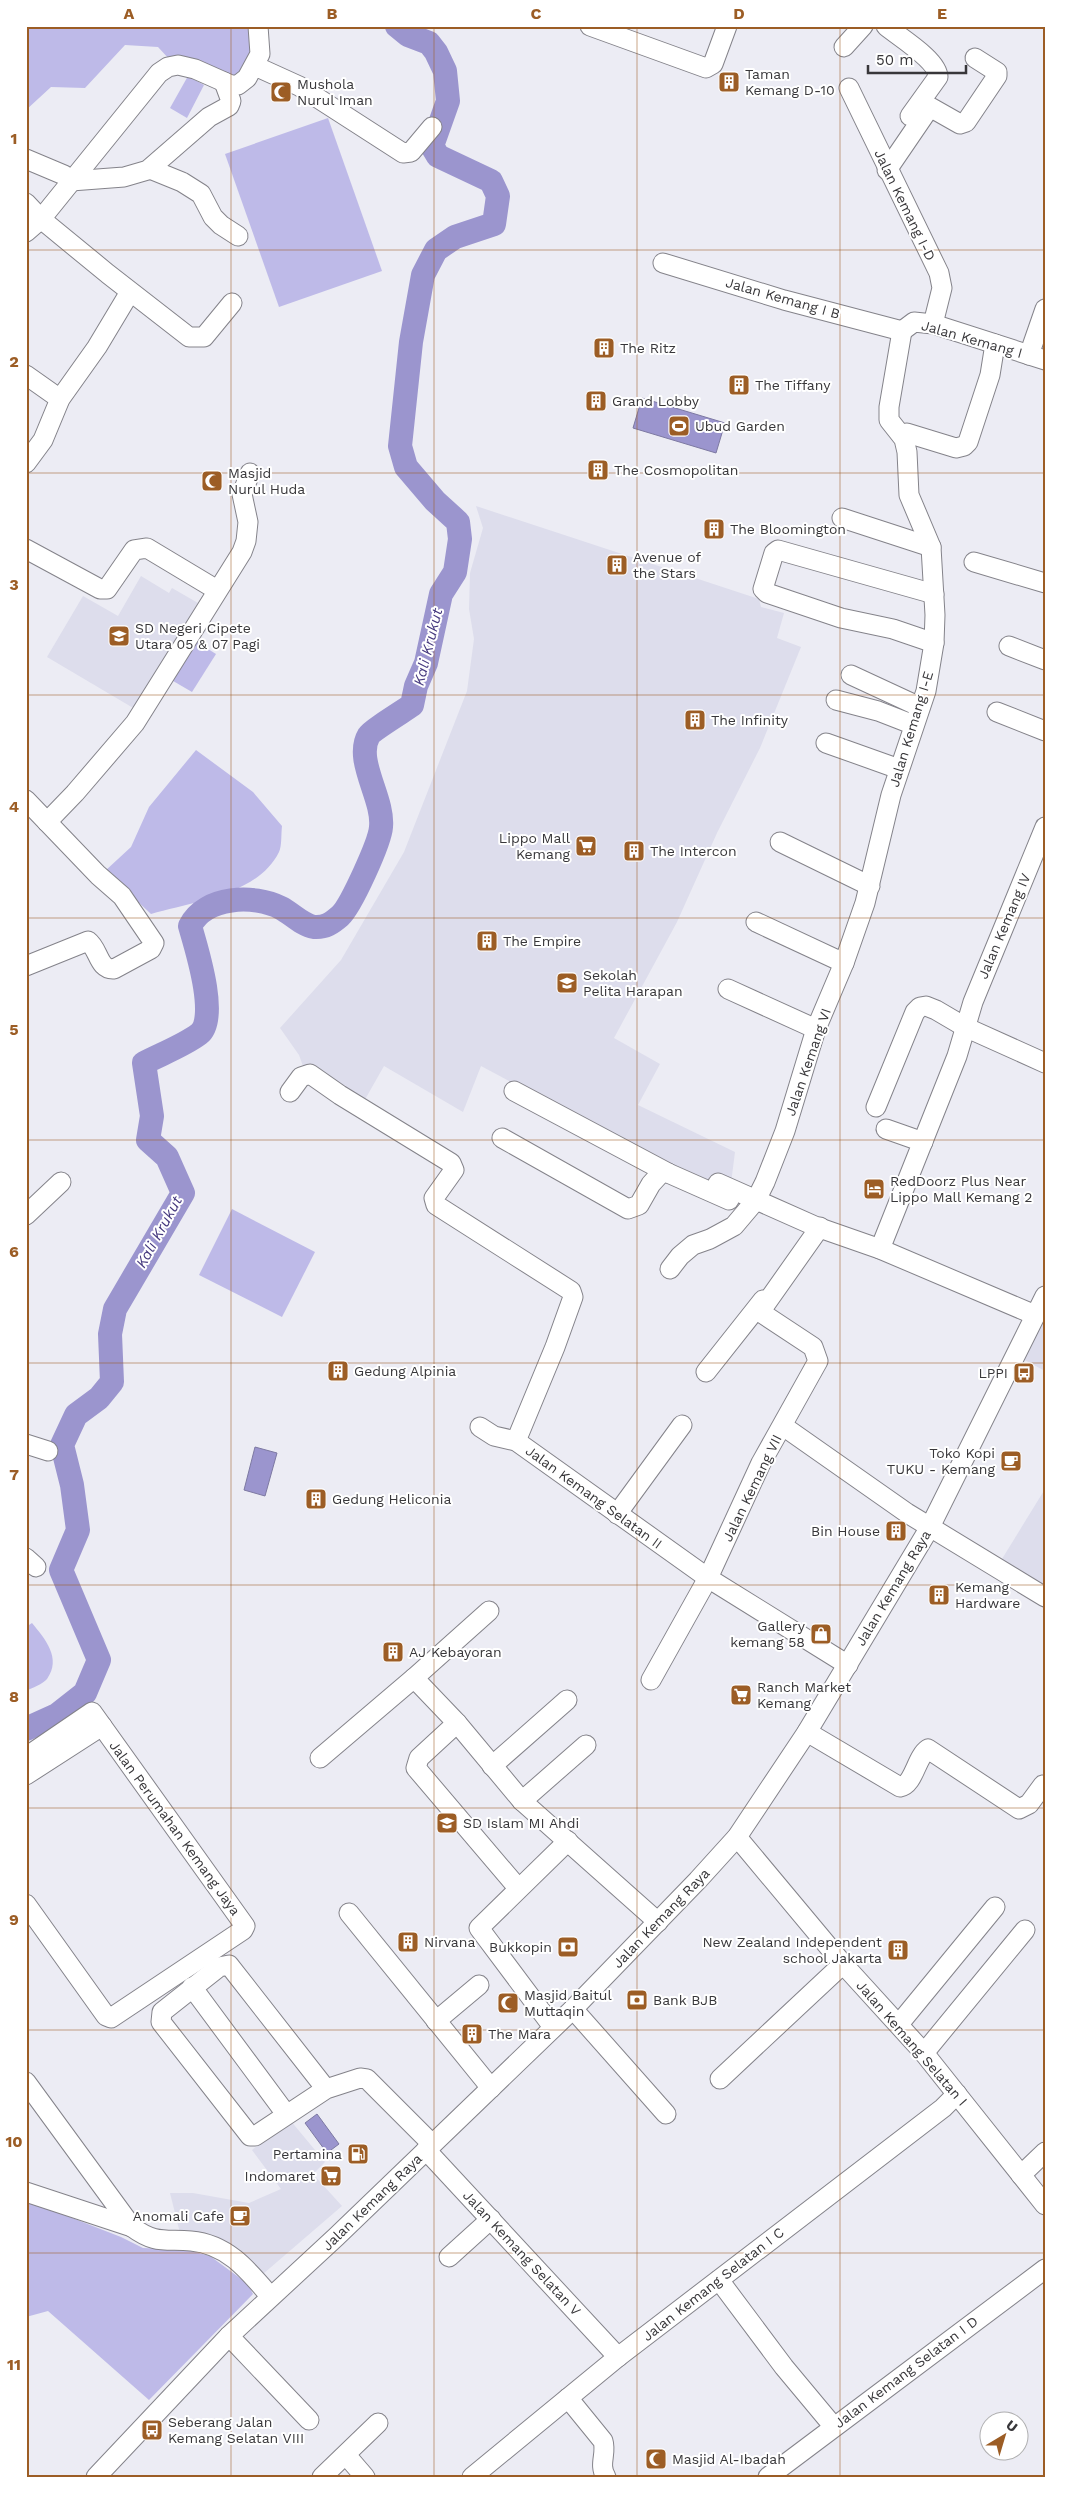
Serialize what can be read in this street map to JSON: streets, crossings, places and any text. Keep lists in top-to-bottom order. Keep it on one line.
{"streets":{"street":["Jalan Kemang I-D","Jalan Kemang I B","Jalan Kemang I","Jalan Kemang I-E","Jalan Kemang IV","Jalan Kemang VI","Jalan Kemang VII","Jalan Kemang Selatan II","Jalan Kemang Raya","Jalan Perumahan Kemang Jaya","Jalan Kemang Selatan I","Jalan Kemang Selatan V","Jalan Kemang Selatan I C","Jalan Kemang Selatan I D"]},"crossings":[["Jalan Kemang I-D","Jalan Kemang I"],["Jalan Kemang I B","Jalan Kemang I"],["Jalan Kemang I B","Jalan Kemang I-E"],["Jalan Kemang I","Jalan Kemang I-E"],["Jalan Kemang I-E","Jalan Kemang VI"],["Jalan Kemang VII","Jalan Kemang Selatan II"],["Jalan Kemang VII","Jalan Kemang Raya"],["Jalan Kemang Selatan II","Jalan Kemang Raya"],["Jalan Kemang Raya","Jalan Kemang Selatan I"],["Jalan Kemang Raya","Jalan Kemang Selatan V"],["Jalan Kemang Selatan I","Jalan Kemang Selatan I C"],["Jalan Kemang Selatan V","Jalan Kemang Selatan I C"]],"water":["Kali Krukut"],"places":{"building":["Taman Kemang D-10","The Ritz","The Tiffany","Grand Lobby","The Cosmopolitan","The Bloomington","Avenue of the Stars","The Infinity","The Intercon","The Empire","Gedung Alpinia","Gedung Heliconia","Bin House","Kemang Hardware","AJ Kebayoran","Nirvana","New Zealand Independent school Jakarta","The Mara"],"mosque":["Mushola Nurul Iman","Masjid Nurul Huda","Masjid Baitul Muttaqin","Masjid Al-Ibadah"],"sports":["Ubud Garden"],"school or university":["SD Negeri Cipete Utara 05 & 07 Pagi","Sekolah Pelita Harapan","SD Islam MI Ahdi"],"supermarket":["Lippo Mall Kemang","Ranch Market Kemang","Indomaret"],"hotel":["RedDoorz Plus Near Lippo Mall Kemang 2"],"bus stop":["LPPI","Seberang Jalan Kemang Selatan VIII"],"cafe":["Toko Kopi TUKU - Kemang","Anomali Cafe"],"shop":["Gallery kemang 58"],"bank":["Bukkopin","Bank BJB"],"fuel station":["Pertamina"]},"scale_bar":"50 m","north":"top right","grid":{"columns":["A","B","C","D","E"],"rows":["1","2","3","4","5","6","7","8","9","10","11"]}}
